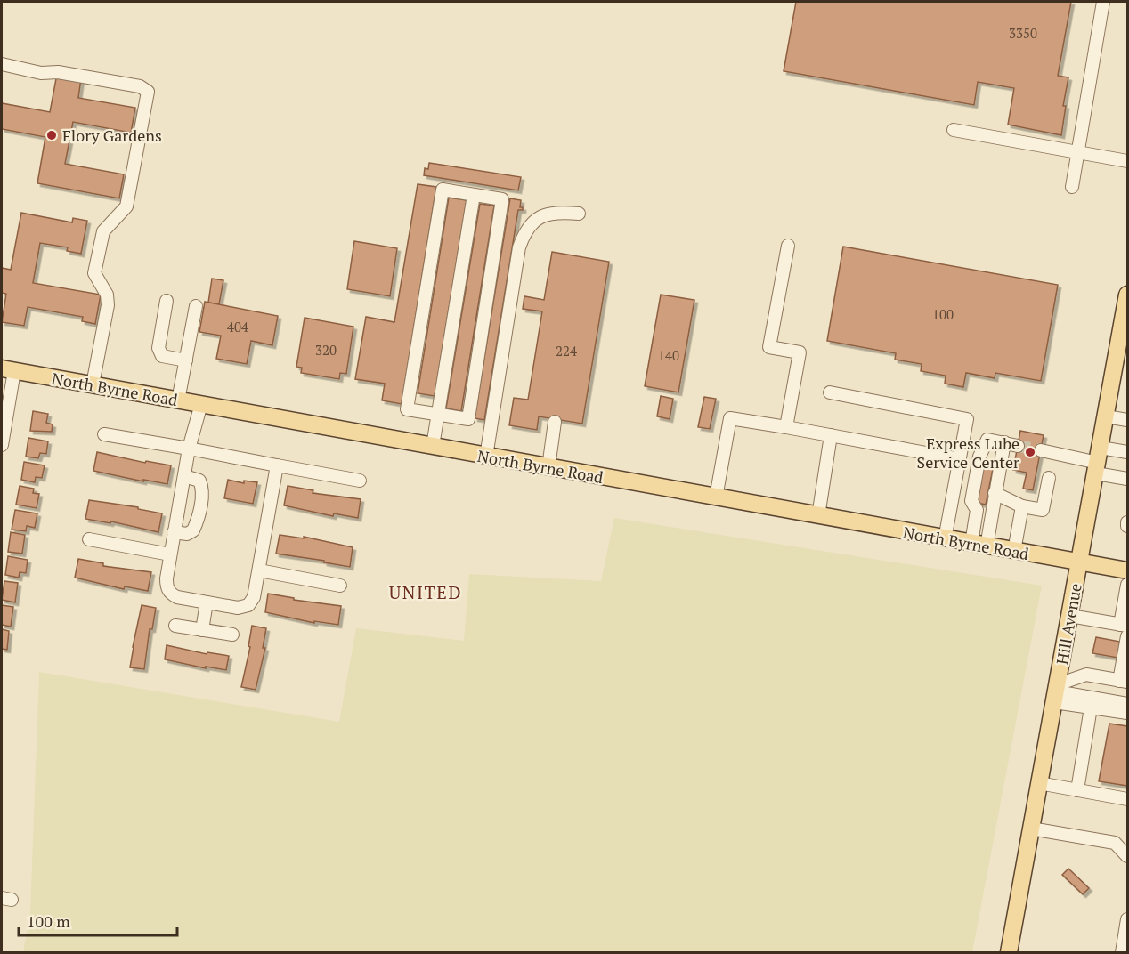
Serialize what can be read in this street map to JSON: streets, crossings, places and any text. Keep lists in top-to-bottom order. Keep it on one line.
{"streets":{"main road":["North Byrne Road","Hill Avenue"]},"crossings":[["North Byrne Road","Hill Avenue"]],"districts":["UNITED"],"places":["Flory Gardens","Express Lube Service Center"],"house_numbers":["3350","100","404","320","224","140"],"scale_bar":"100 m"}
